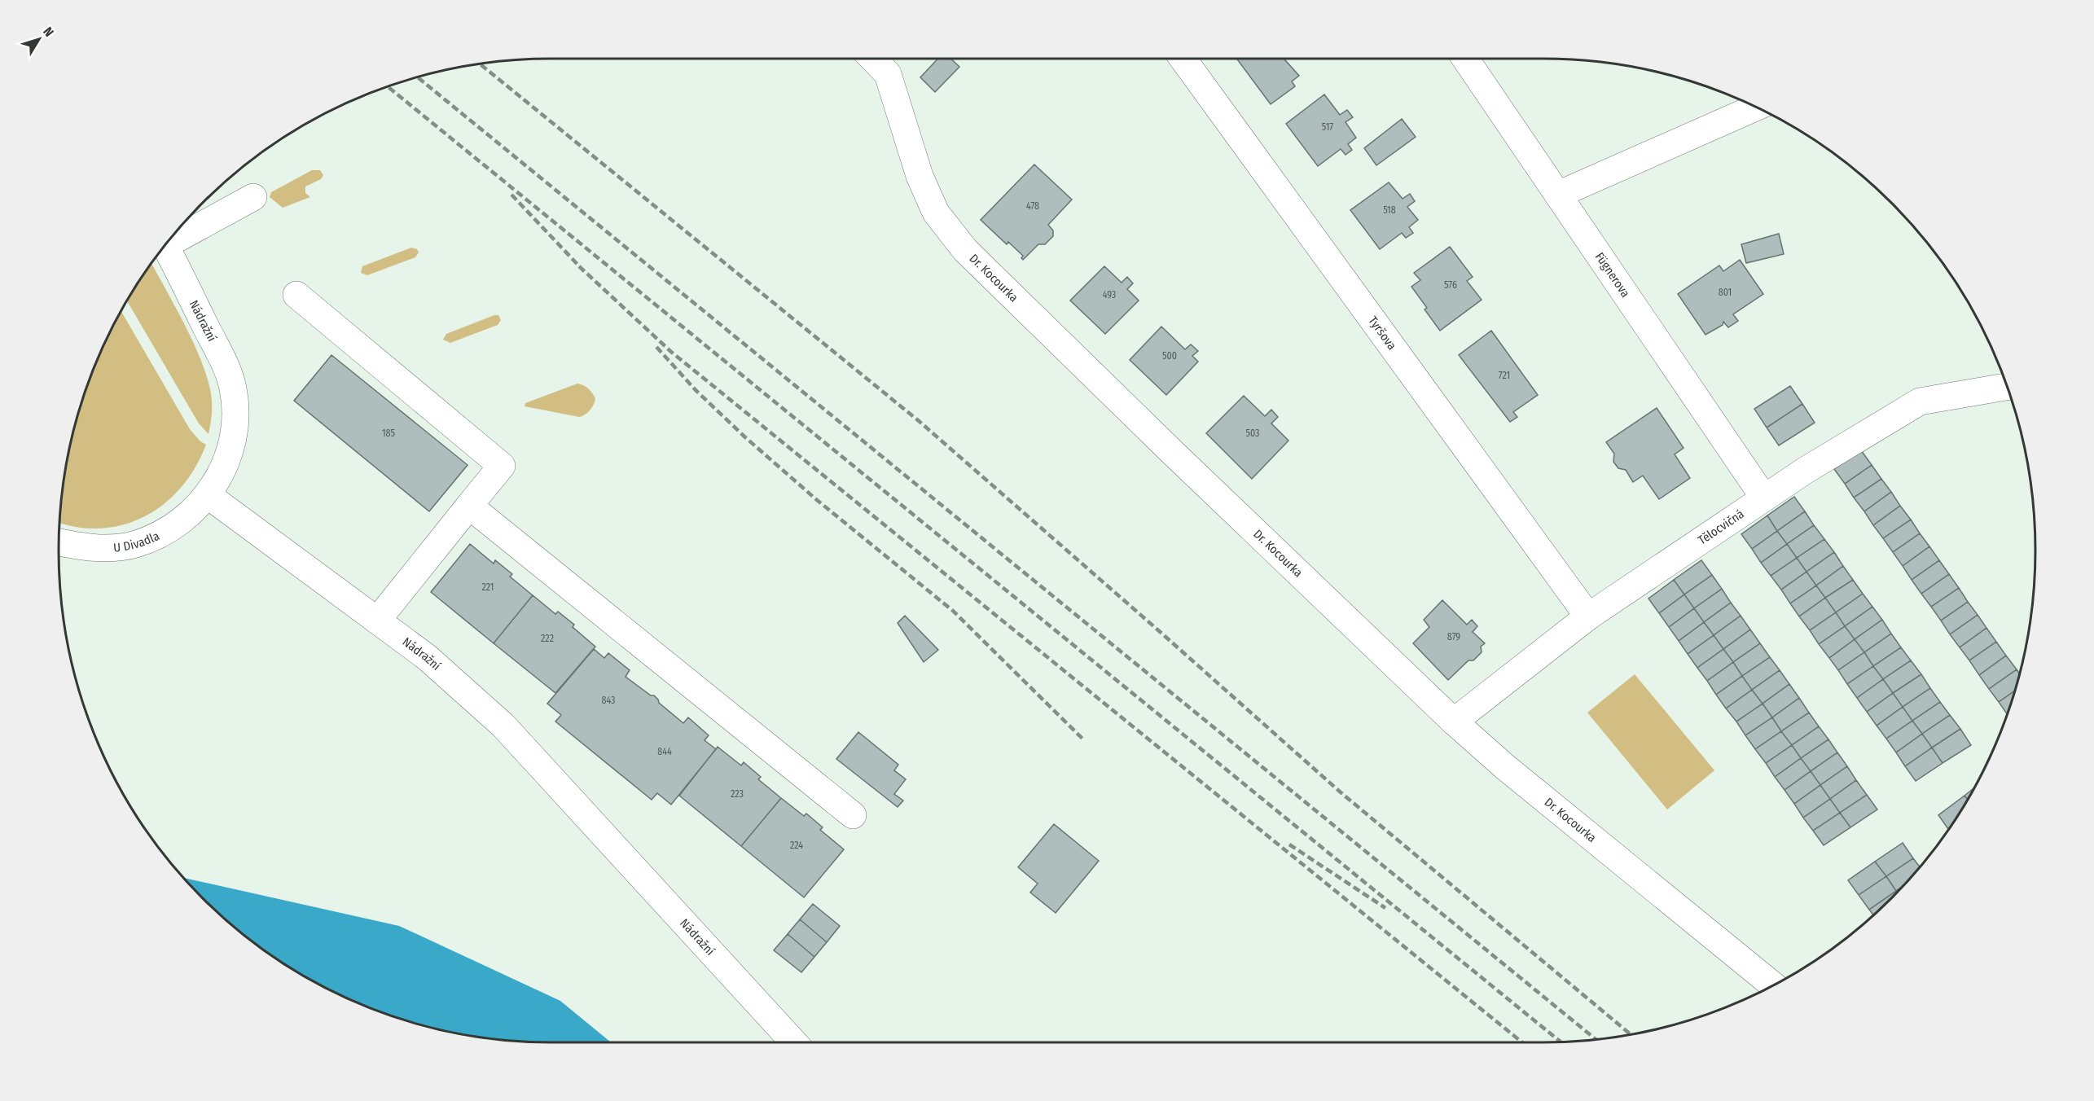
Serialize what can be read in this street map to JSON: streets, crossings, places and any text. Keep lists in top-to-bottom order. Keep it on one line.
{"streets":{"street":["Fügnerova","Dr. Kocourka","Nádražní","Tyršova","Tělocvičná","U Divadla"]},"crossings":[["Fügnerova","Tělocvičná"],["Dr. Kocourka","Tělocvičná"],["Nádražní","U Divadla"],["Tyršova","Tělocvičná"]],"house_numbers":["517","478","518","576","801","493","500","721","185","503","221","879","222","843","844","223","224"],"north":"top right"}
